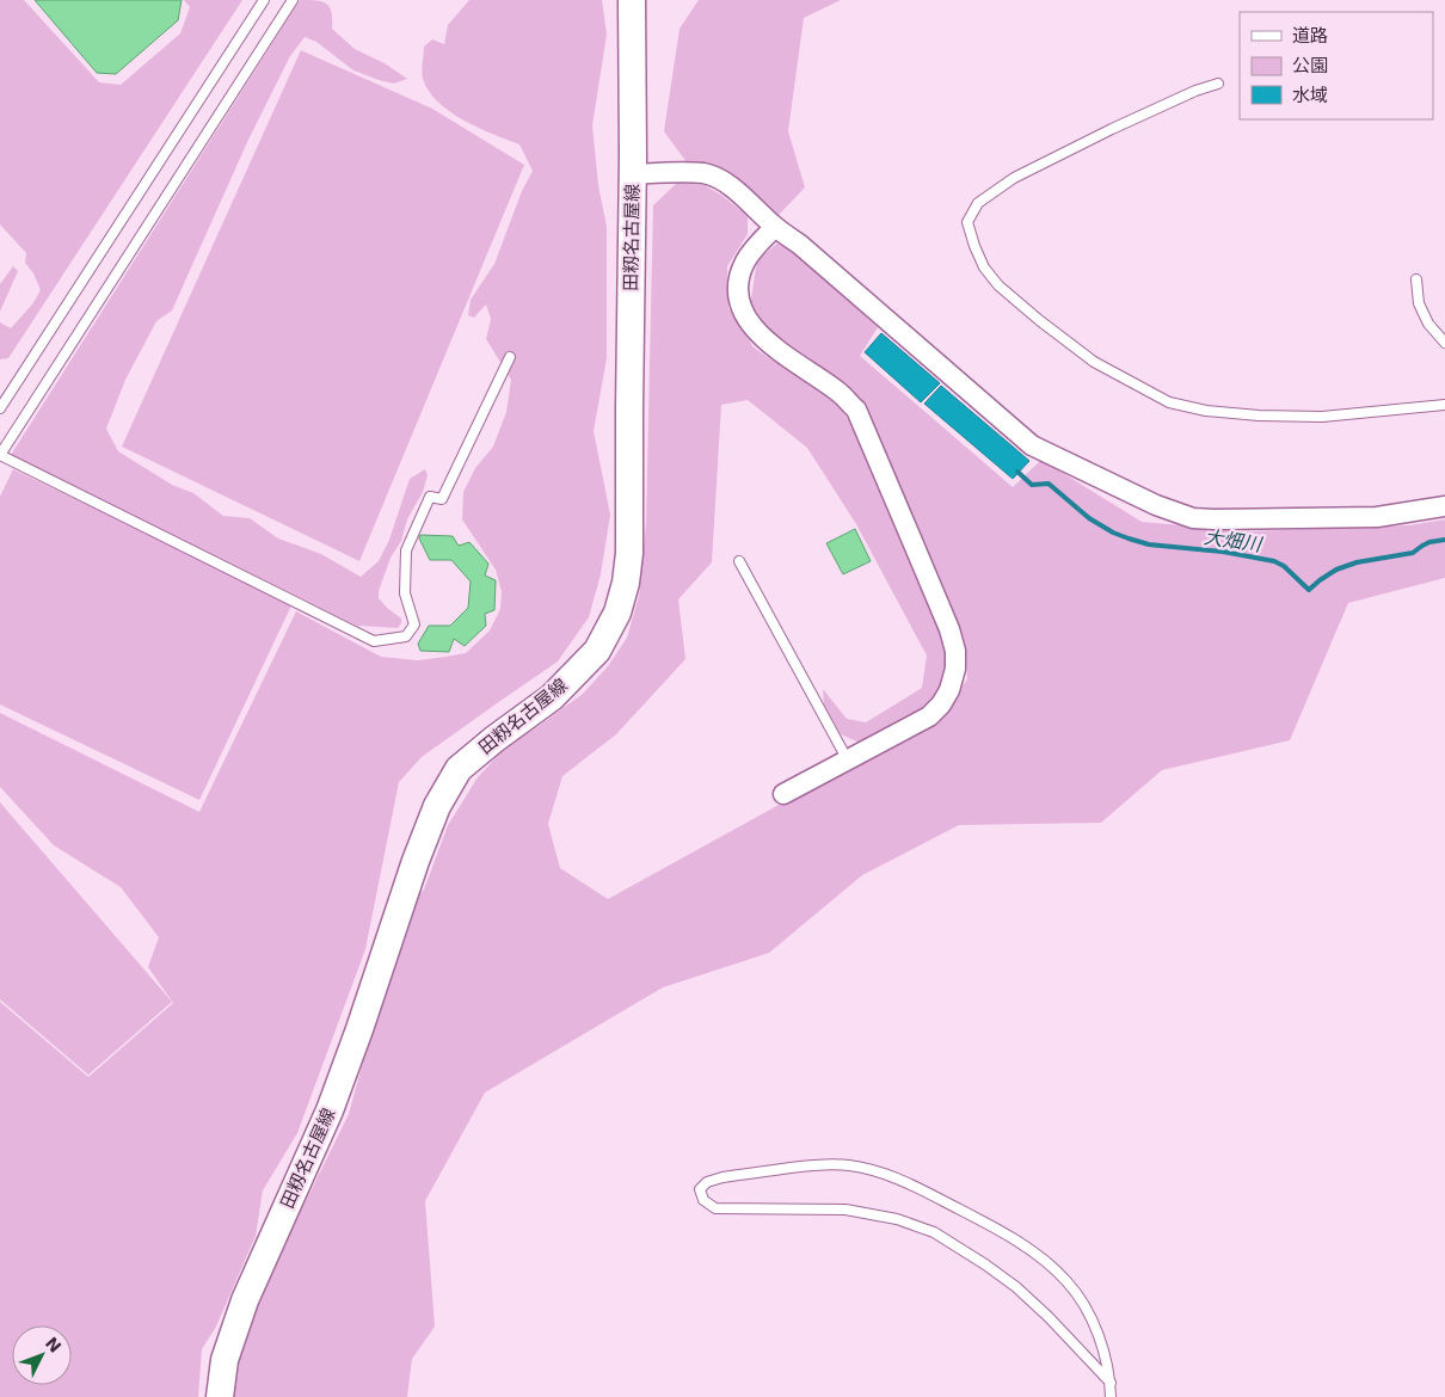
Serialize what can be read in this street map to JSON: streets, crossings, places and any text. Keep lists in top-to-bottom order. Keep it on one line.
{"streets":{"main road":["田籾名古屋線"]},"water":["大畑川"],"legend":["道路","公園","水域"],"north":"top right"}
